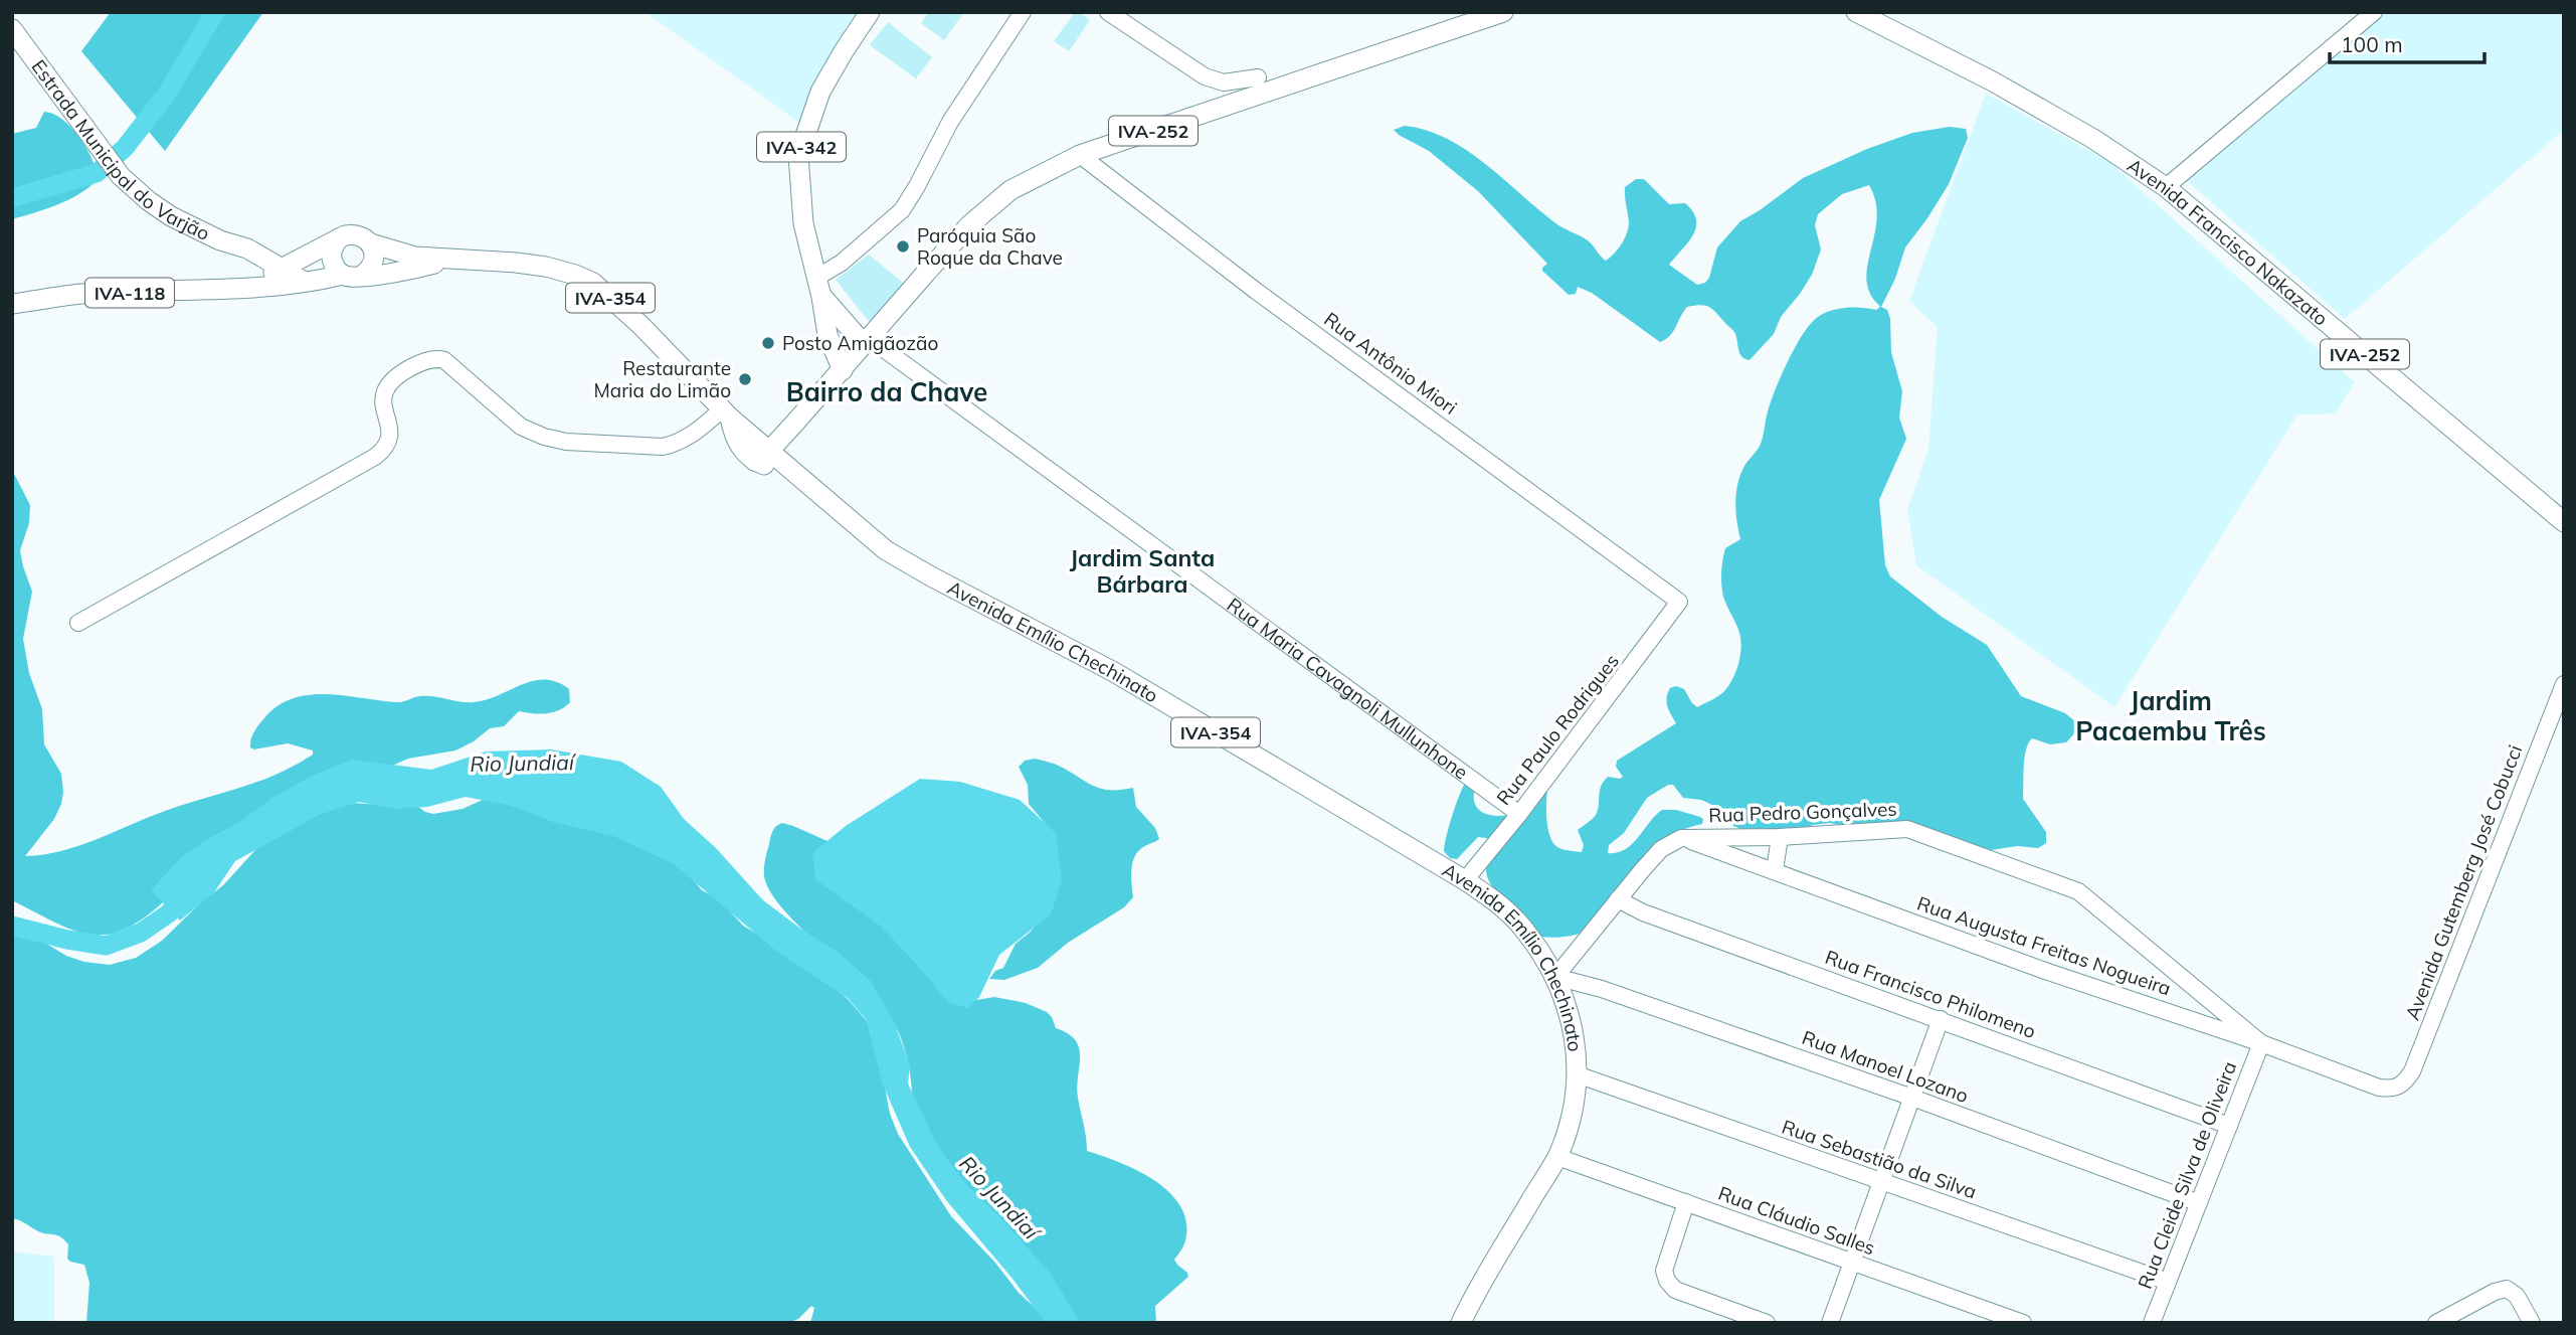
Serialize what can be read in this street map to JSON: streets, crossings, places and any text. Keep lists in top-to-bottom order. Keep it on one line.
{"streets":{"main road":["IVA-252","Estrada Municipal do Varjão","IVA-342","Avenida Francisco Nakazato","IVA-118","IVA-354","Avenida Emílio Chechinato","Rua Maria Cavagnoli Mullunhone"],"street":["Rua Antônio Miori","Rua Paulo Rodrigues","Rua Pedro Gonçalves","Avenida Gutemberg José Cobucci","Rua Augusta Freitas Nogueira","Rua Francisco Philomeno","Rua Manoel Lozano","Rua Sebastião da Silva","Rua Cleide Silva de Oliveira","Rua Cláudio Salles"]},"crossings":[["IVA-252","Rua Antônio Miori"],["IVA-252","Avenida Emílio Chechinato"],["IVA-252","Rua Maria Cavagnoli Mullunhone"],["IVA-342","Rua Maria Cavagnoli Mullunhone"],["IVA-118","IVA-354"],["IVA-354","Avenida Emílio Chechinato"],["Rua Antônio Miori","Rua Paulo Rodrigues"],["Avenida Emílio Chechinato","Rua Paulo Rodrigues"],["Avenida Emílio Chechinato","Rua Manoel Lozano"],["Avenida Emílio Chechinato","Rua Sebastião da Silva"],["Avenida Emílio Chechinato","Rua Cláudio Salles"],["Rua Maria Cavagnoli Mullunhone","Rua Paulo Rodrigues"],["Rua Pedro Gonçalves","Rua Augusta Freitas Nogueira"],["Rua Pedro Gonçalves","Rua Cleide Silva de Oliveira"],["Avenida Gutemberg José Cobucci","Rua Augusta Freitas Nogueira"],["Rua Augusta Freitas Nogueira","Rua Cleide Silva de Oliveira"],["Rua Francisco Philomeno","Rua Cleide Silva de Oliveira"],["Rua Manoel Lozano","Rua Cleide Silva de Oliveira"],["Rua Sebastião da Silva","Rua Cleide Silva de Oliveira"]],"districts":["Bairro da Chave","Jardim Santa Bárbara","Jardim Pacaembu Três"],"water":["Rio Jundiaí"],"places":["Paróquia São Roque da Chave","Posto Amigãozão","Restaurante Maria do Limão"],"scale_bar":"100 m"}
